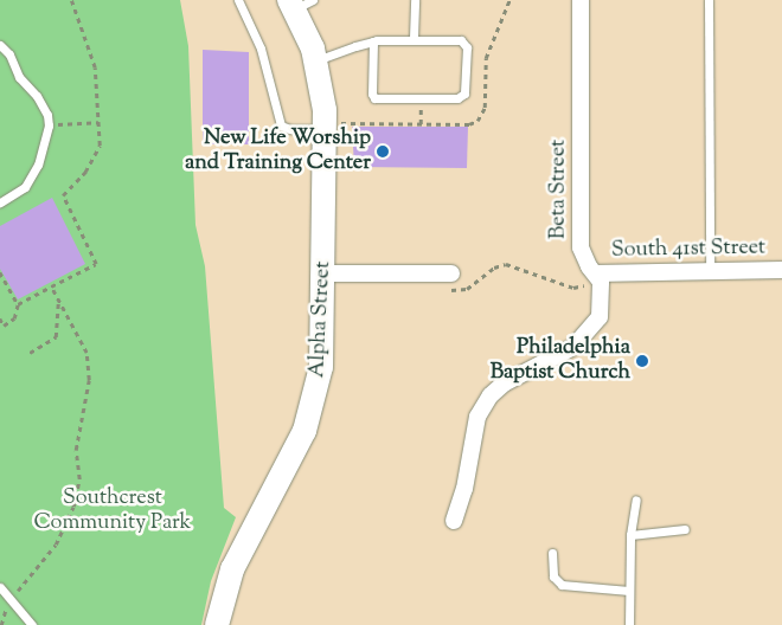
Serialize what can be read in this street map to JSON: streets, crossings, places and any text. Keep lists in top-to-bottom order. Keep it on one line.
{"streets":{"street":["Beta Street","South 41st Street","Alpha Street"]},"crossings":[["Beta Street","South 41st Street"]],"parks":["Southcrest Community Park"],"places":["New Life Worship and Training Center","Philadelphia Baptist Church"]}
